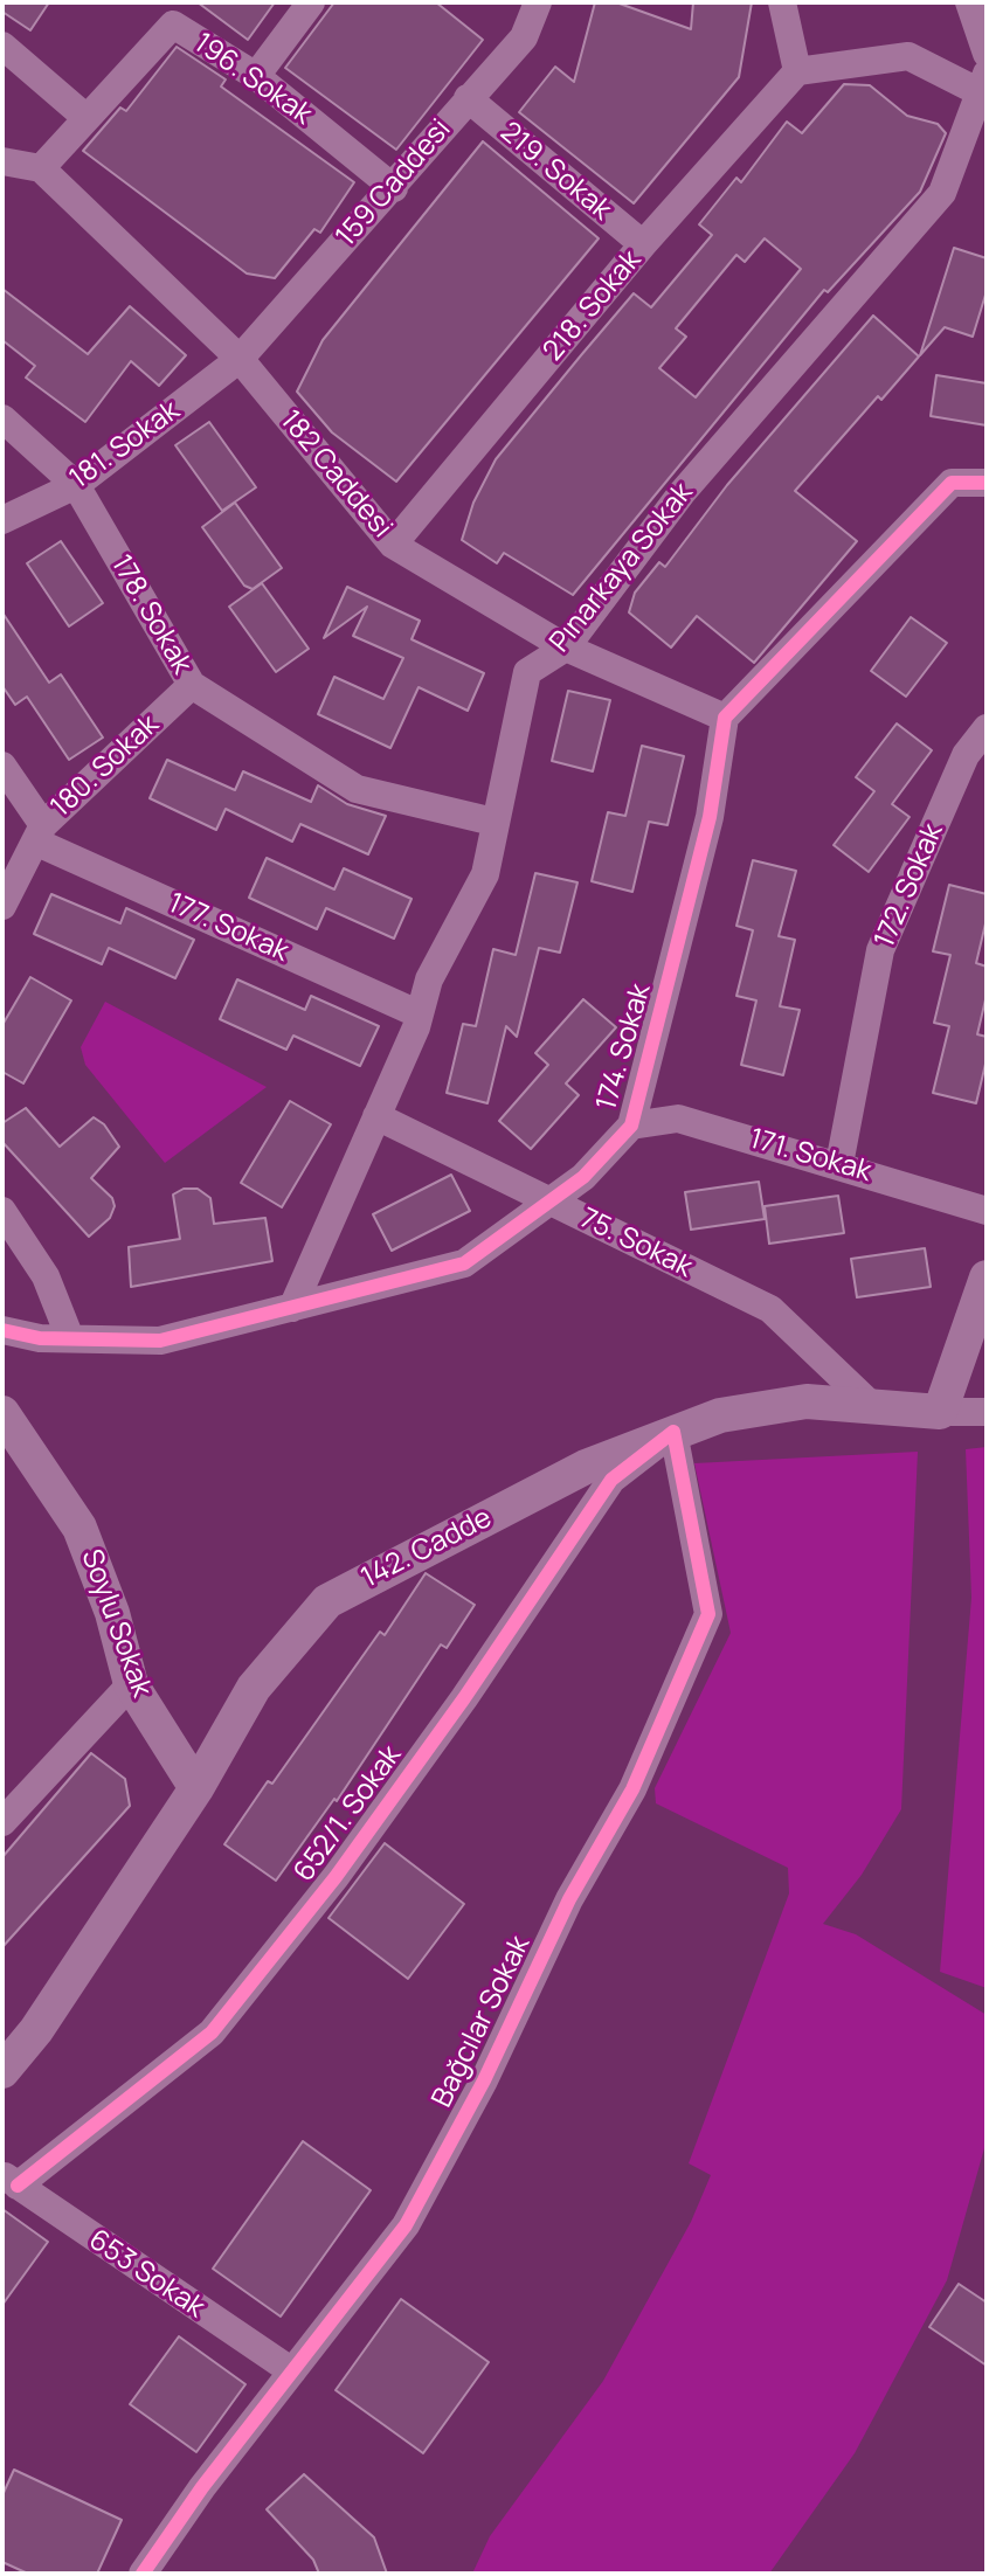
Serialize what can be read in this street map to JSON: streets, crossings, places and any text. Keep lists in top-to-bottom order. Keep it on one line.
{"streets":{"street":["196. Sokak","219. Sokak","159 Caddesi","218. Sokak","181. Sokak","182 Caddesi","Pınarkaya Sokak","178. Sokak","180. Sokak","172. Sokak","177. Sokak","174. Sokak","171. Sokak","75. Sokak","142. Cadde","Soylu Sokak","652/1. Sokak","Bağcılar Sokak","653 Sokak"]},"crossings":[["196. Sokak","159 Caddesi"],["196. Sokak","182 Caddesi"],["219. Sokak","159 Caddesi"],["219. Sokak","218. Sokak"],["159 Caddesi","181. Sokak"],["159 Caddesi","182 Caddesi"],["218. Sokak","182 Caddesi"],["181. Sokak","182 Caddesi"],["181. Sokak","178. Sokak"],["182 Caddesi","Pınarkaya Sokak"],["182 Caddesi","174. Sokak"],["Pınarkaya Sokak","178. Sokak"],["Pınarkaya Sokak","177. Sokak"],["Pınarkaya Sokak","174. Sokak"],["Pınarkaya Sokak","75. Sokak"],["178. Sokak","180. Sokak"],["180. Sokak","177. Sokak"],["172. Sokak","171. Sokak"],["174. Sokak","171. Sokak"],["174. Sokak","75. Sokak"],["75. Sokak","142. Cadde"],["142. Cadde","Soylu Sokak"],["142. Cadde","652/1. Sokak"],["142. Cadde","Bağcılar Sokak"],["652/1. Sokak","Bağcılar Sokak"],["652/1. Sokak","653 Sokak"],["Bağcılar Sokak","653 Sokak"]]}
